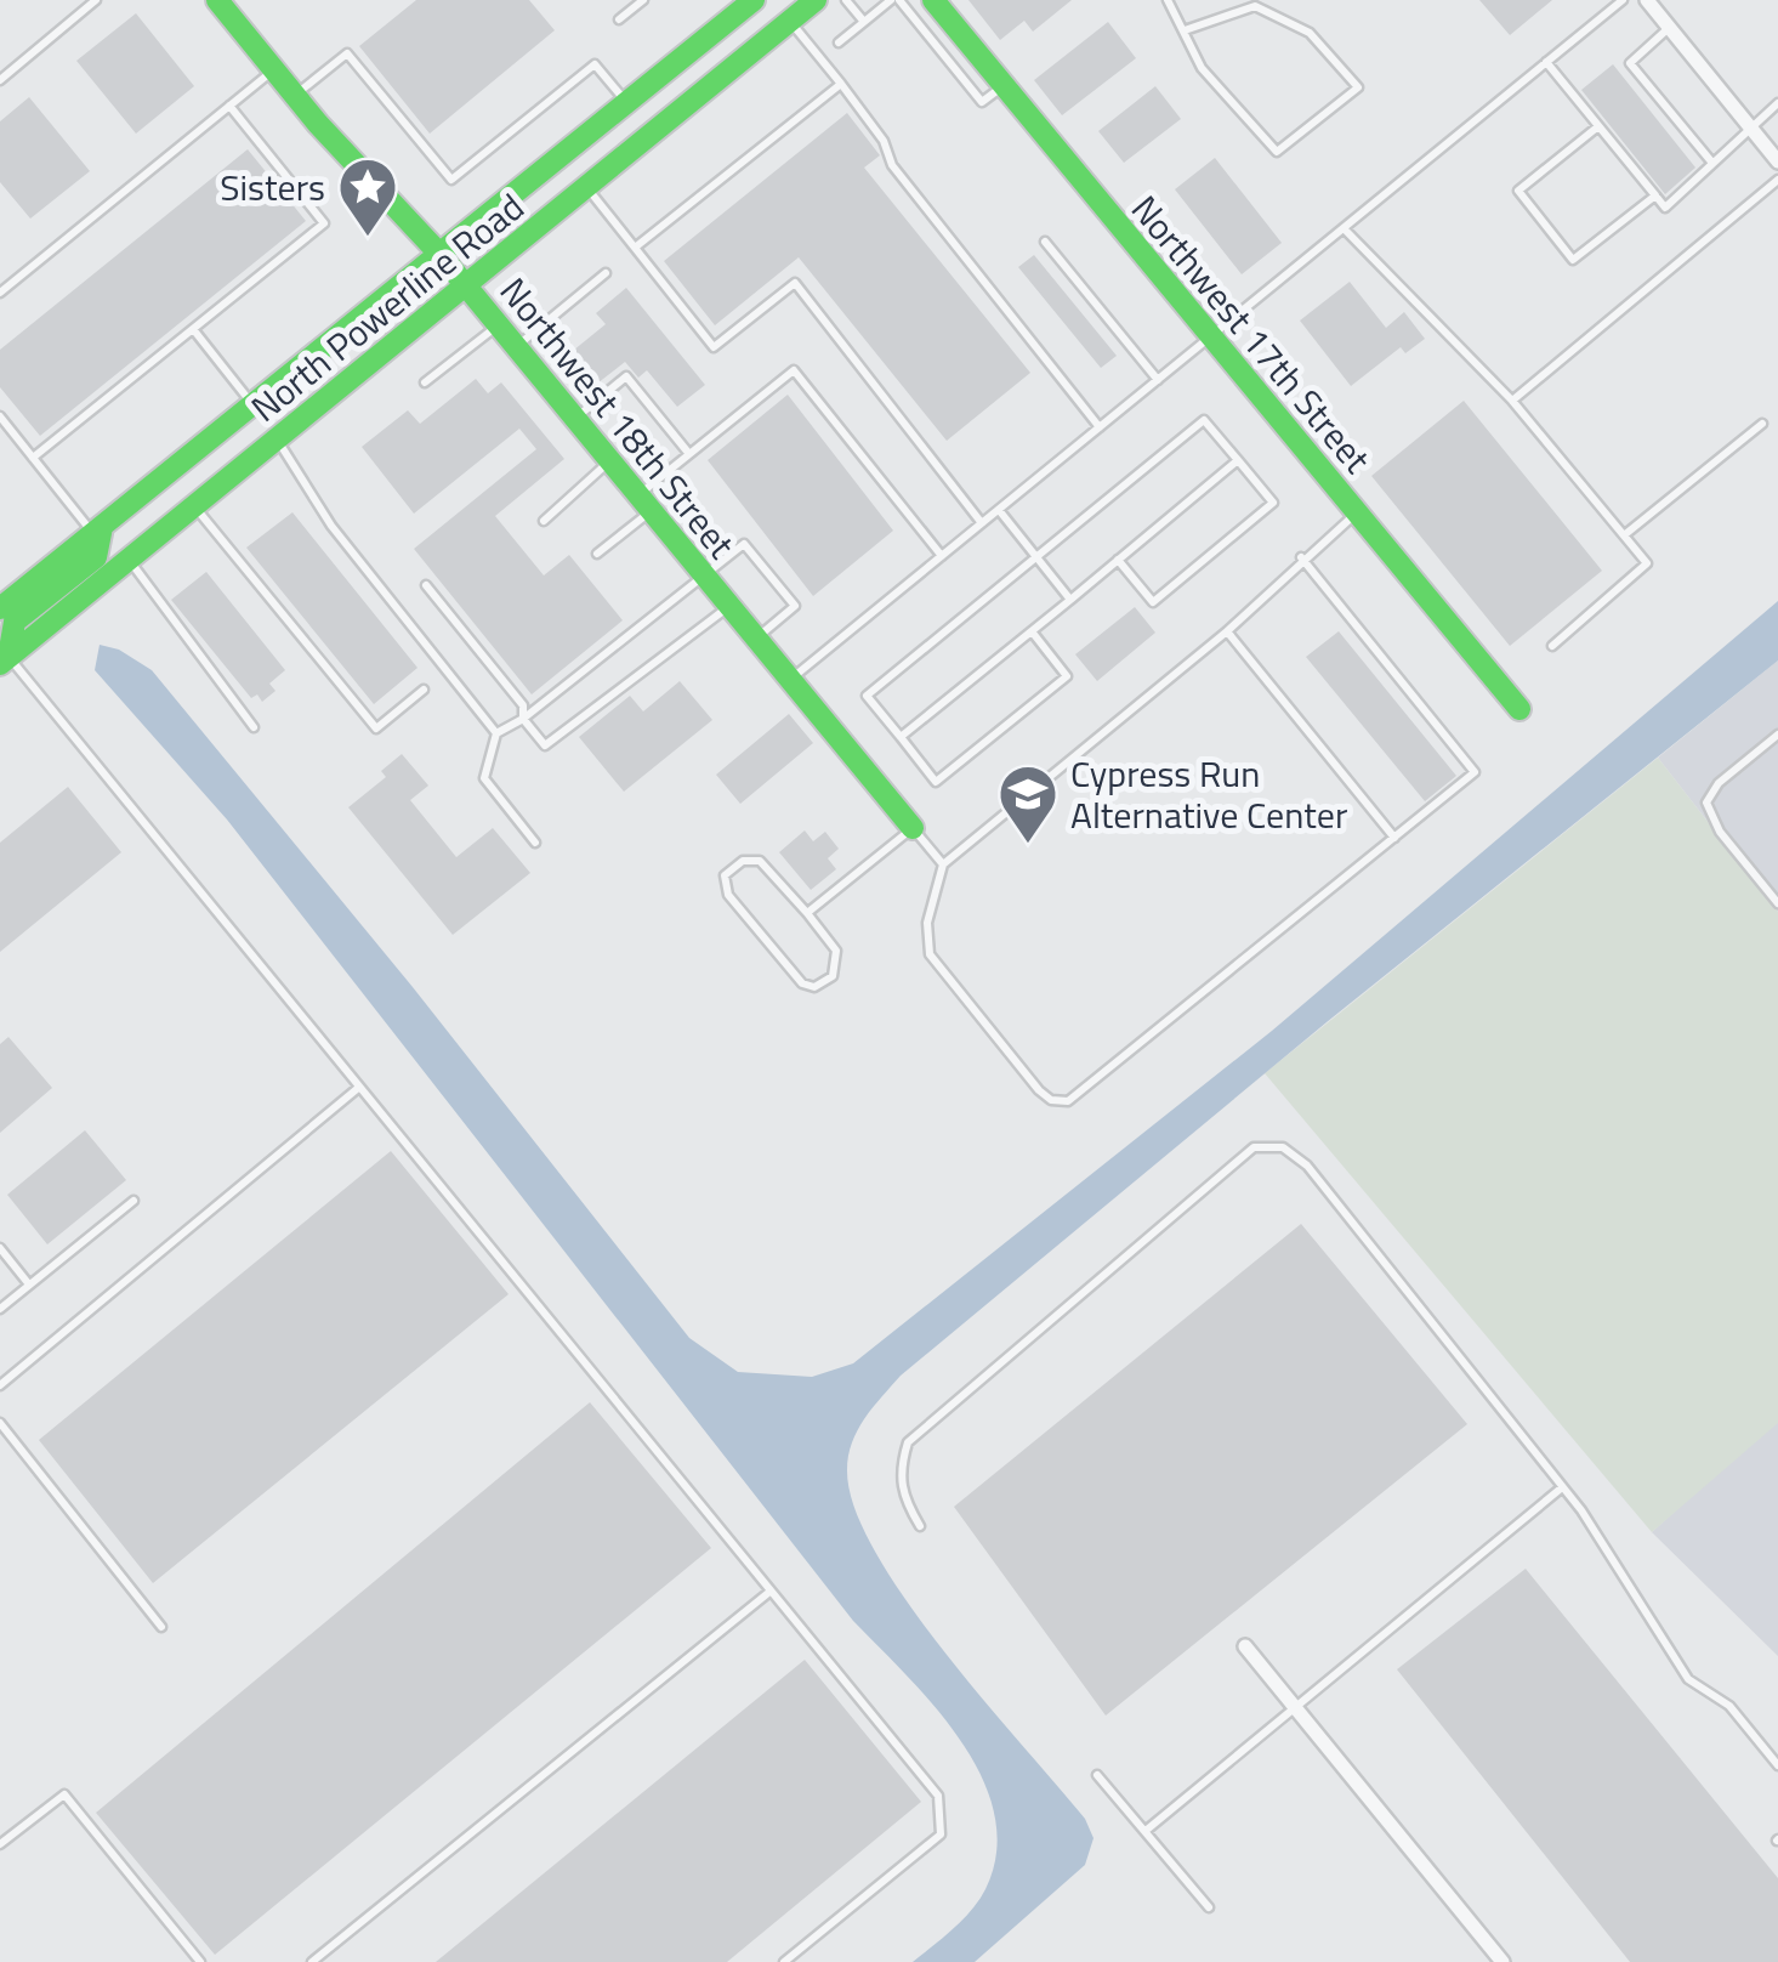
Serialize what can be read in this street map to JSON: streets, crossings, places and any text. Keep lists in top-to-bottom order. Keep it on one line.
{"streets":{"main road":["North Powerline Road","Northwest 17th Street","Northwest 18th Street"]},"crossings":[["North Powerline Road","Northwest 18th Street"]],"places":{"place":["Sisters"],"school or university":["Cypress Run Alternative Center"]}}
